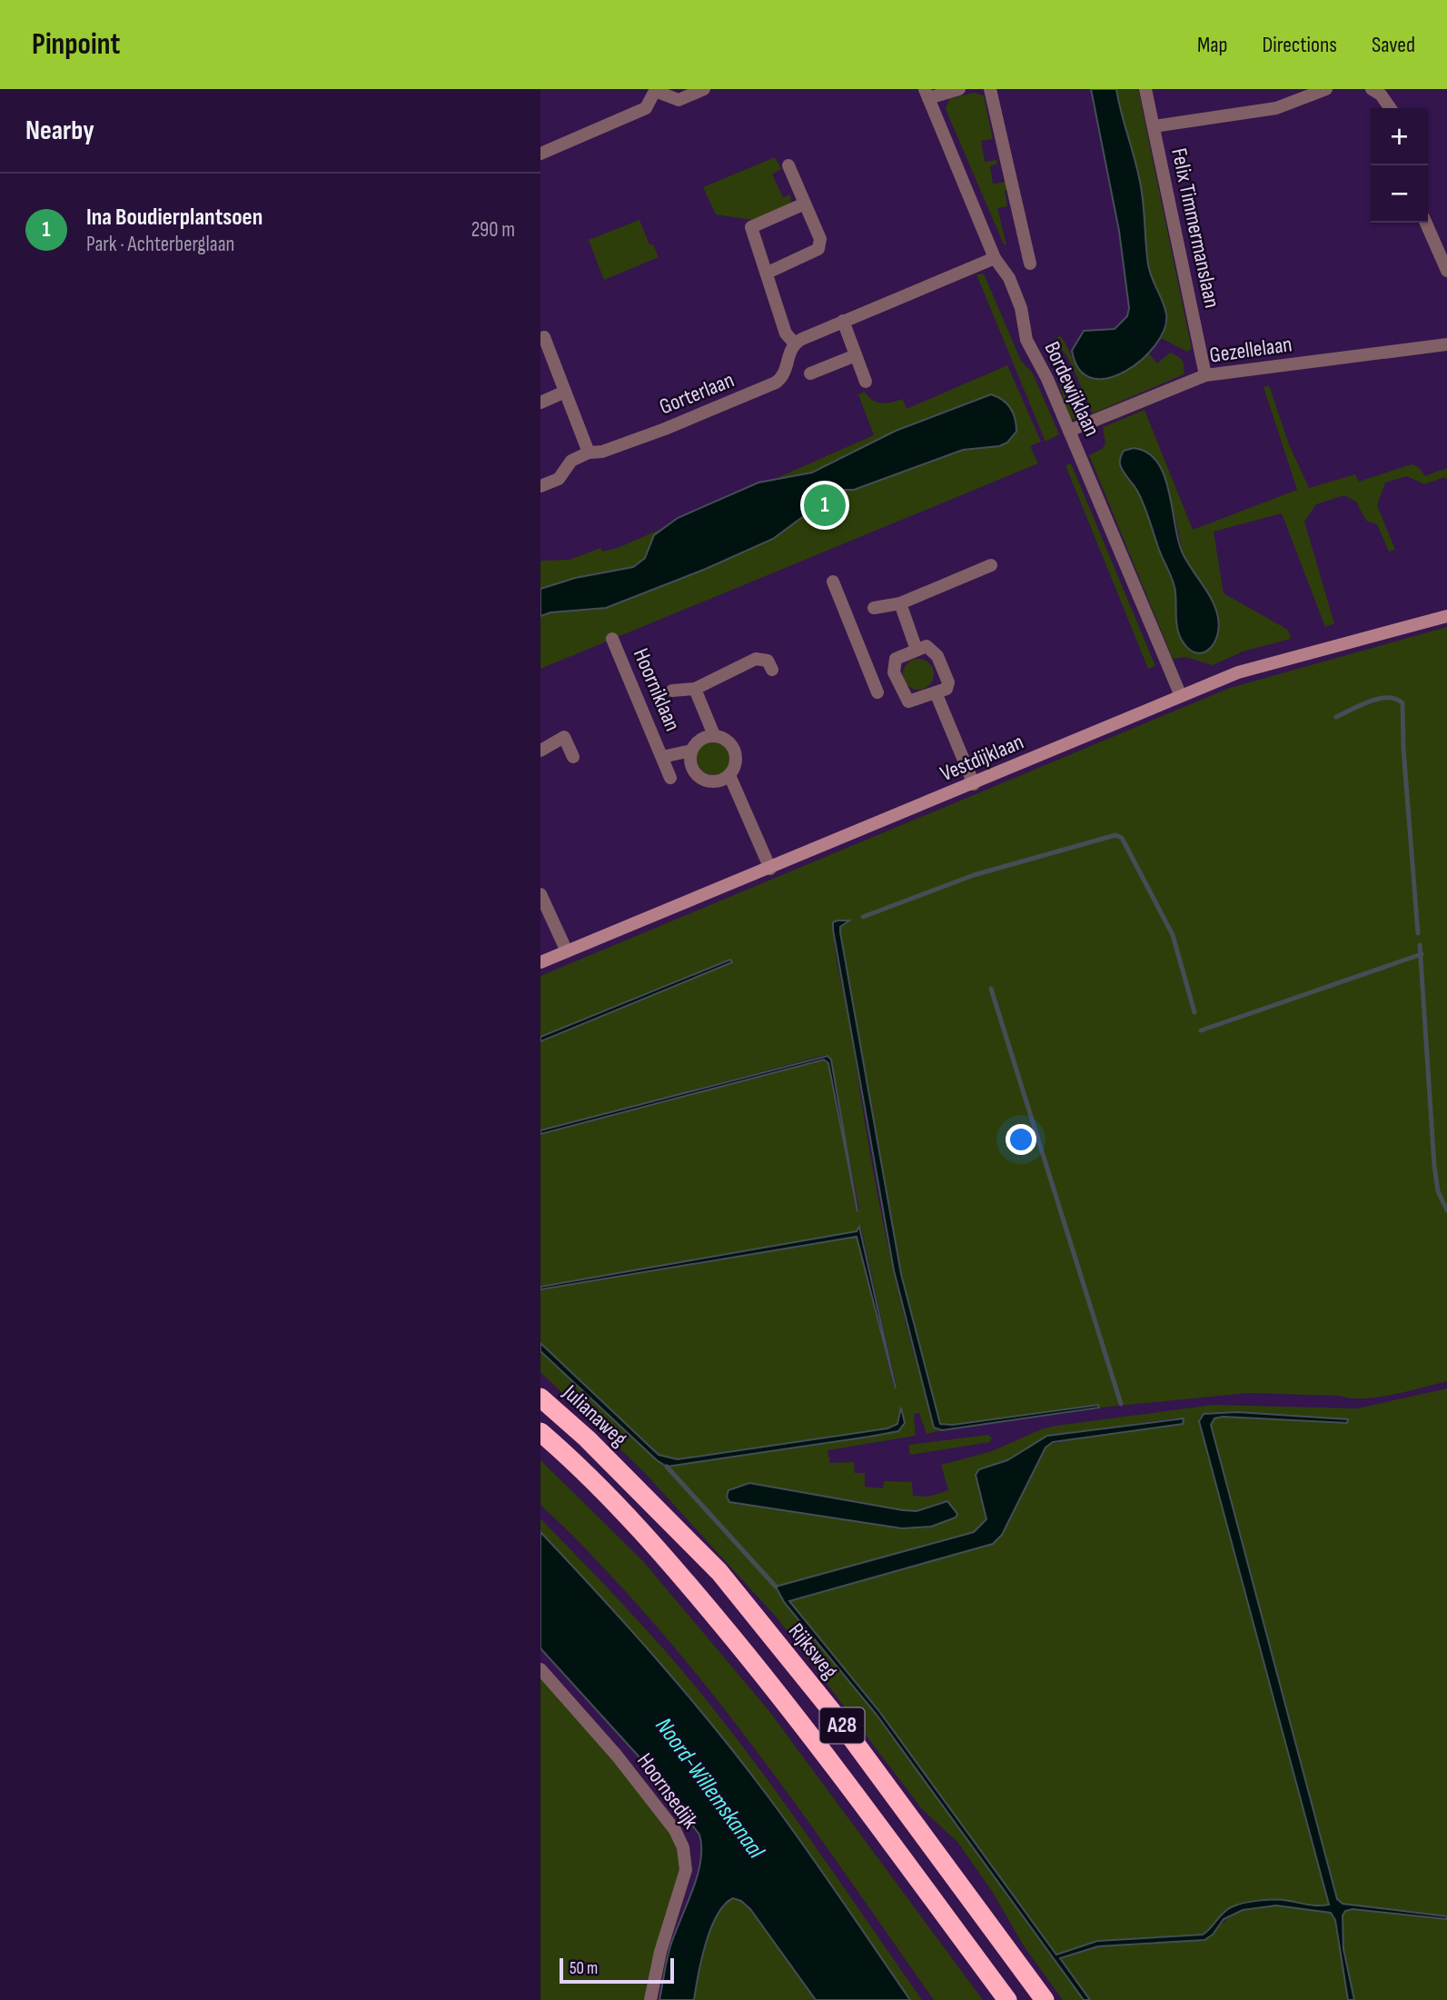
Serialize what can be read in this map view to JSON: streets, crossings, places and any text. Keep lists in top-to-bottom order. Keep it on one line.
{"streets":{"highway":["Julianaweg","Rijksweg","A28"],"street":["Felix Timmermanslaan","Gezellelaan","Bordewijklaan","Gorterlaan","Hoorniklaan","Vestdijklaan","Hoornsedijk"]},"crossings":[["Felix Timmermanslaan","Gezellelaan"],["Gezellelaan","Bordewijklaan"],["Bordewijklaan","Vestdijklaan"],["Hoorniklaan","Vestdijklaan"],["Julianaweg","Rijksweg"]],"water":["Noord-Willemskanaal"],"scale_bar":"50 m","page":{"header":"Pinpoint","nav":["Map","Directions","Saved"],"heading":"Nearby","map_buttons":["+","−"],"list":[{"mark":"1","name":"Ina Boudierplantsoen","note":"Park · Achterberglaan","value":"290 m"}],"pins":"1","scale":"50 m"}}
